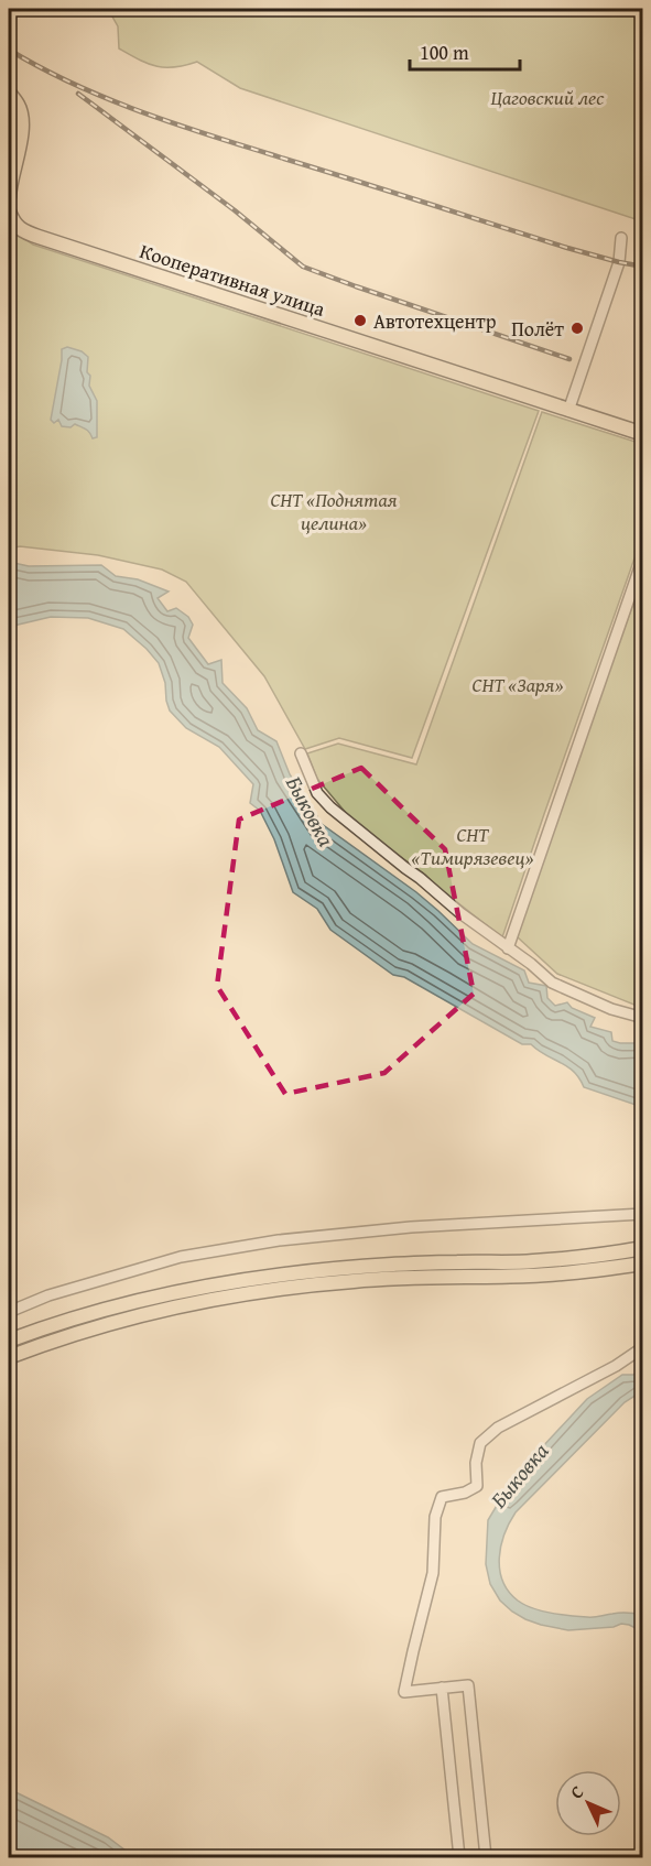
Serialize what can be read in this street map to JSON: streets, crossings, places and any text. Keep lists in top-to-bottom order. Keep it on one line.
{"streets":{"main road":["Кооперативная улица"]},"water":["Быковка"],"parks":["Цаговский лес","СНТ «Поднятая целина»","СНТ «Заря»","СНТ «Тимирязевец»"],"places":["Автотехцентр","Полёт"],"scale_bar":"100 m","north":"top left"}
